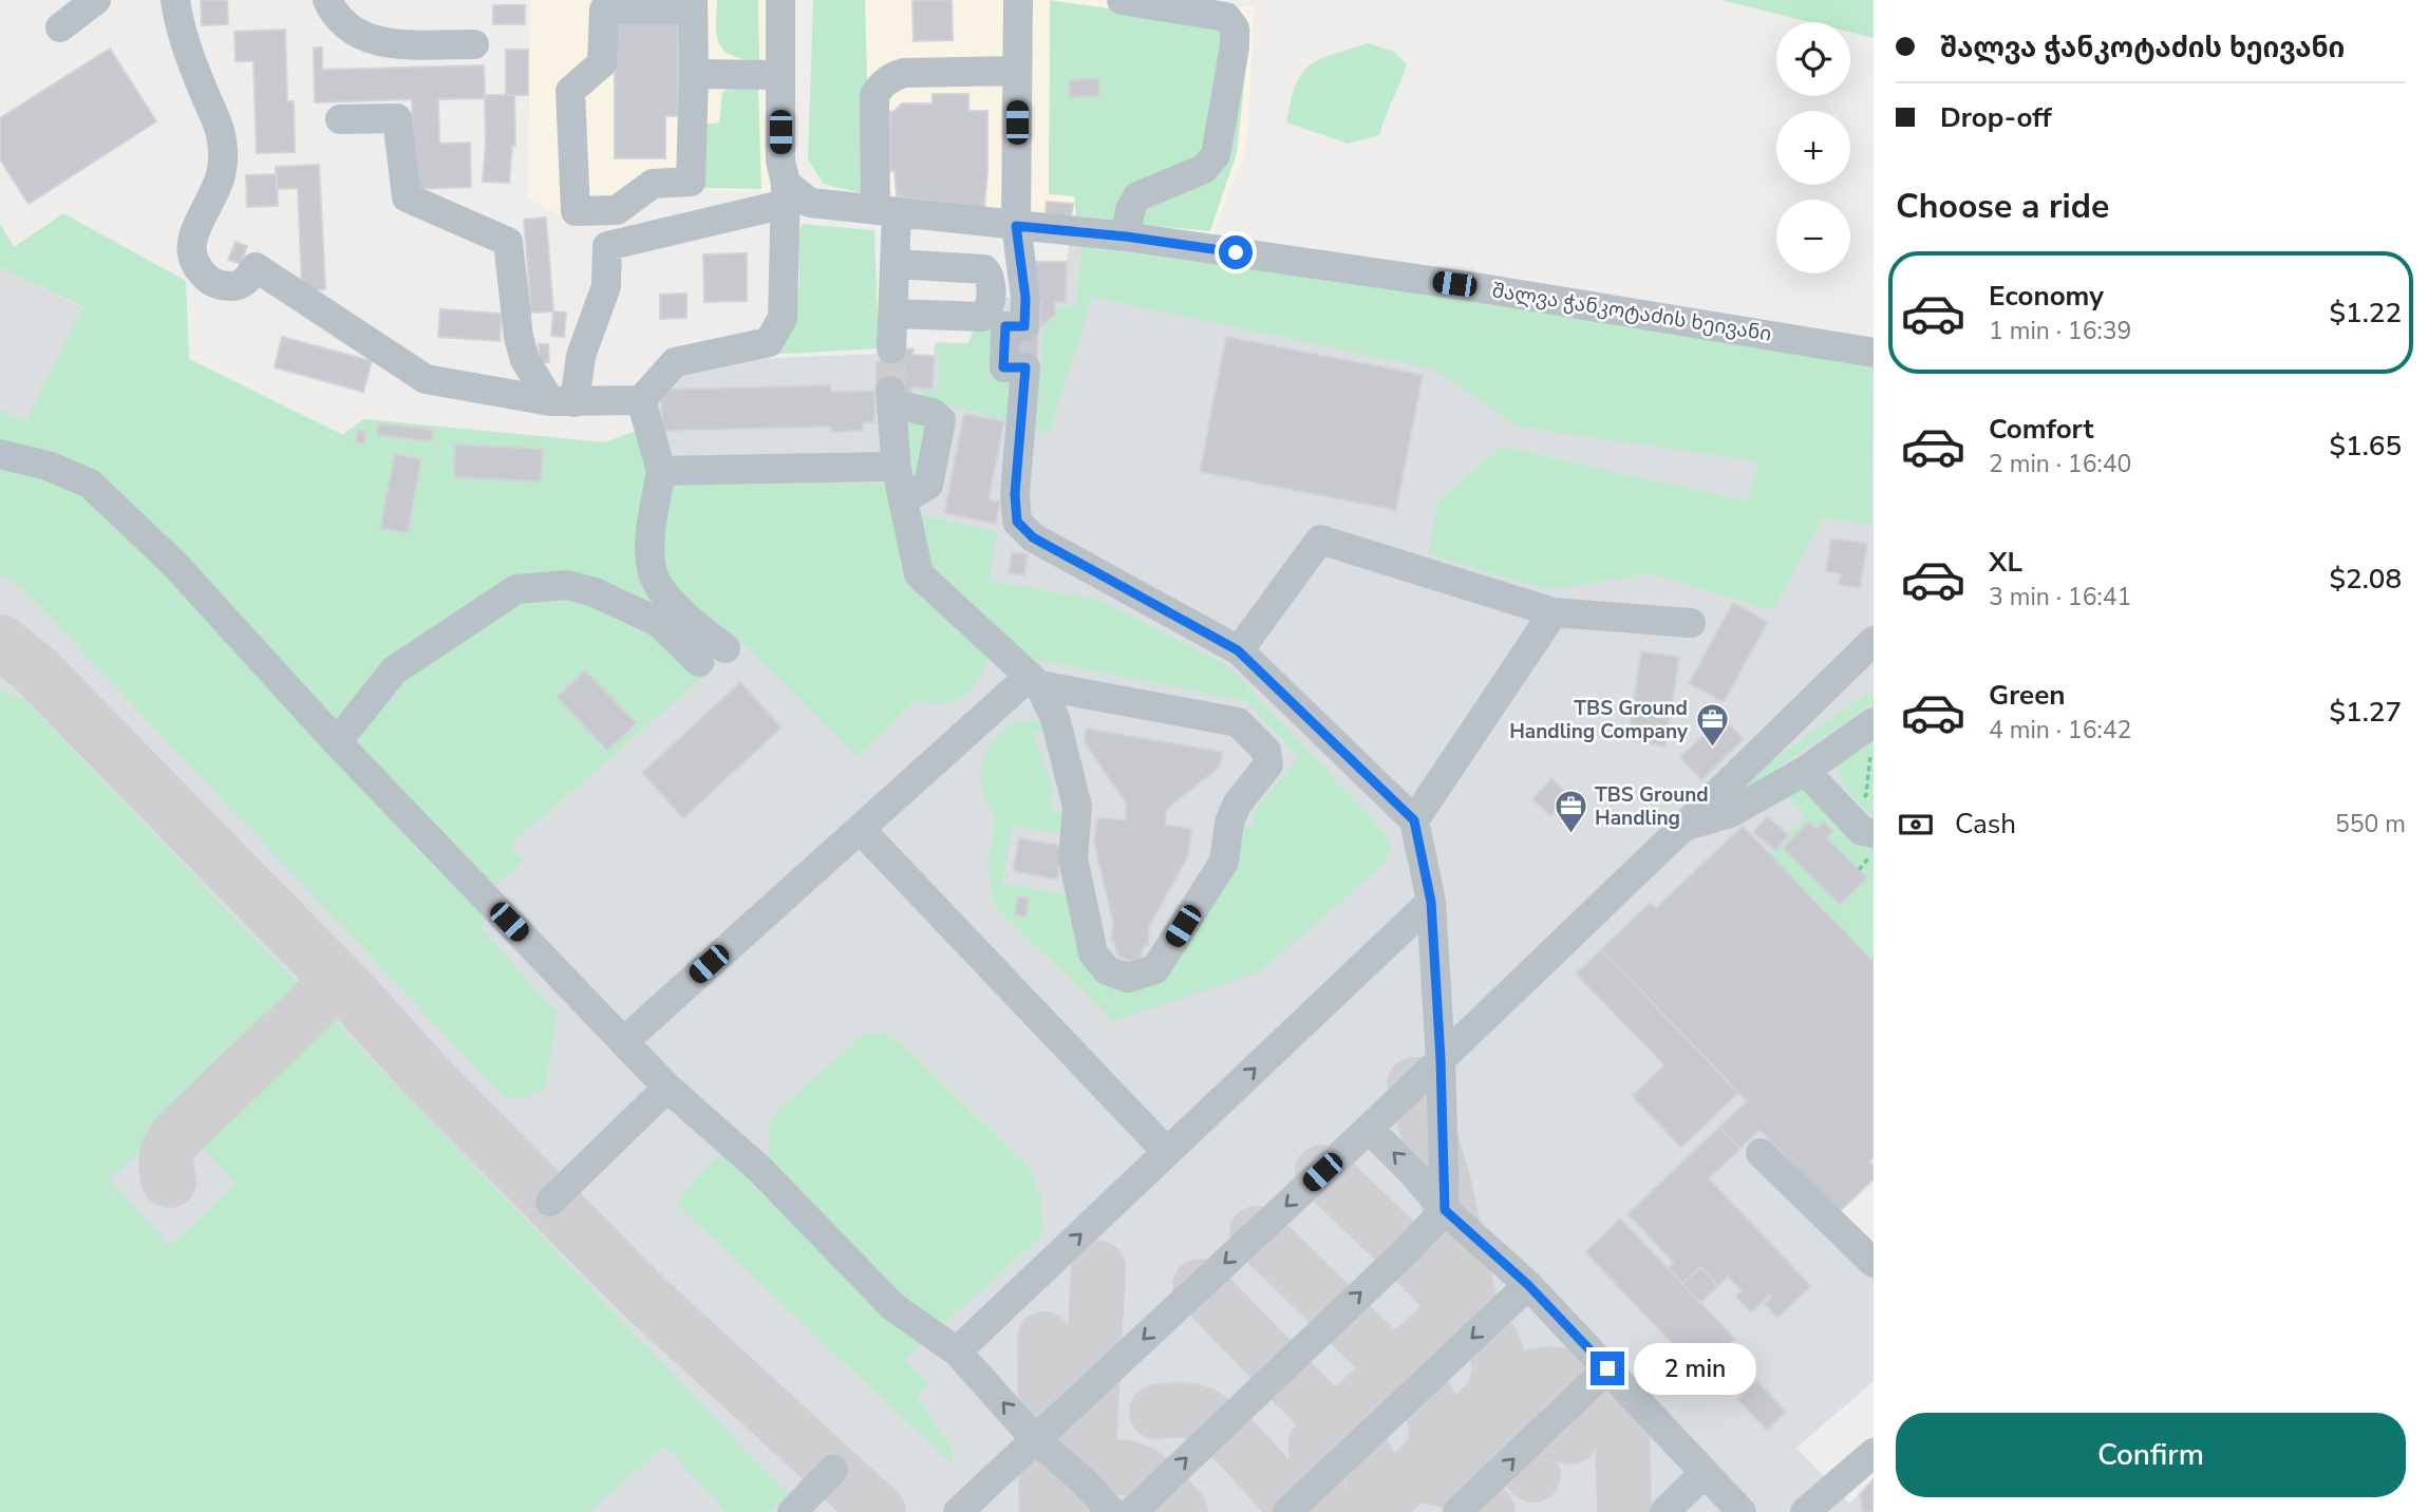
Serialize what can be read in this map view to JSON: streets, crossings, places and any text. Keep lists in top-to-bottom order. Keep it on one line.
{"streets":{"street":["შალვა ჭანკოტაძის ხეივანი"]},"places":{"office":["TBS Ground Handling Company","TBS Ground Handling"]},"page":{"banner":["შალვა ჭანკოტაძის ხეივანი","Drop-off"],"map_buttons":["+","−"],"heading":"Choose a ride","list":[{"name":"Economy","note":"1 min · 16:39","value":"$1.22"},{"name":"Comfort","note":"2 min · 16:40","value":"$1.65"},{"name":"XL","note":"3 min · 16:41","value":"$2.08"},{"name":"Green","note":"4 min · 16:42","value":"$1.27"}],"pay":["Cash","550 m"],"bubble":"2 min","buttons":"Confirm"}}
